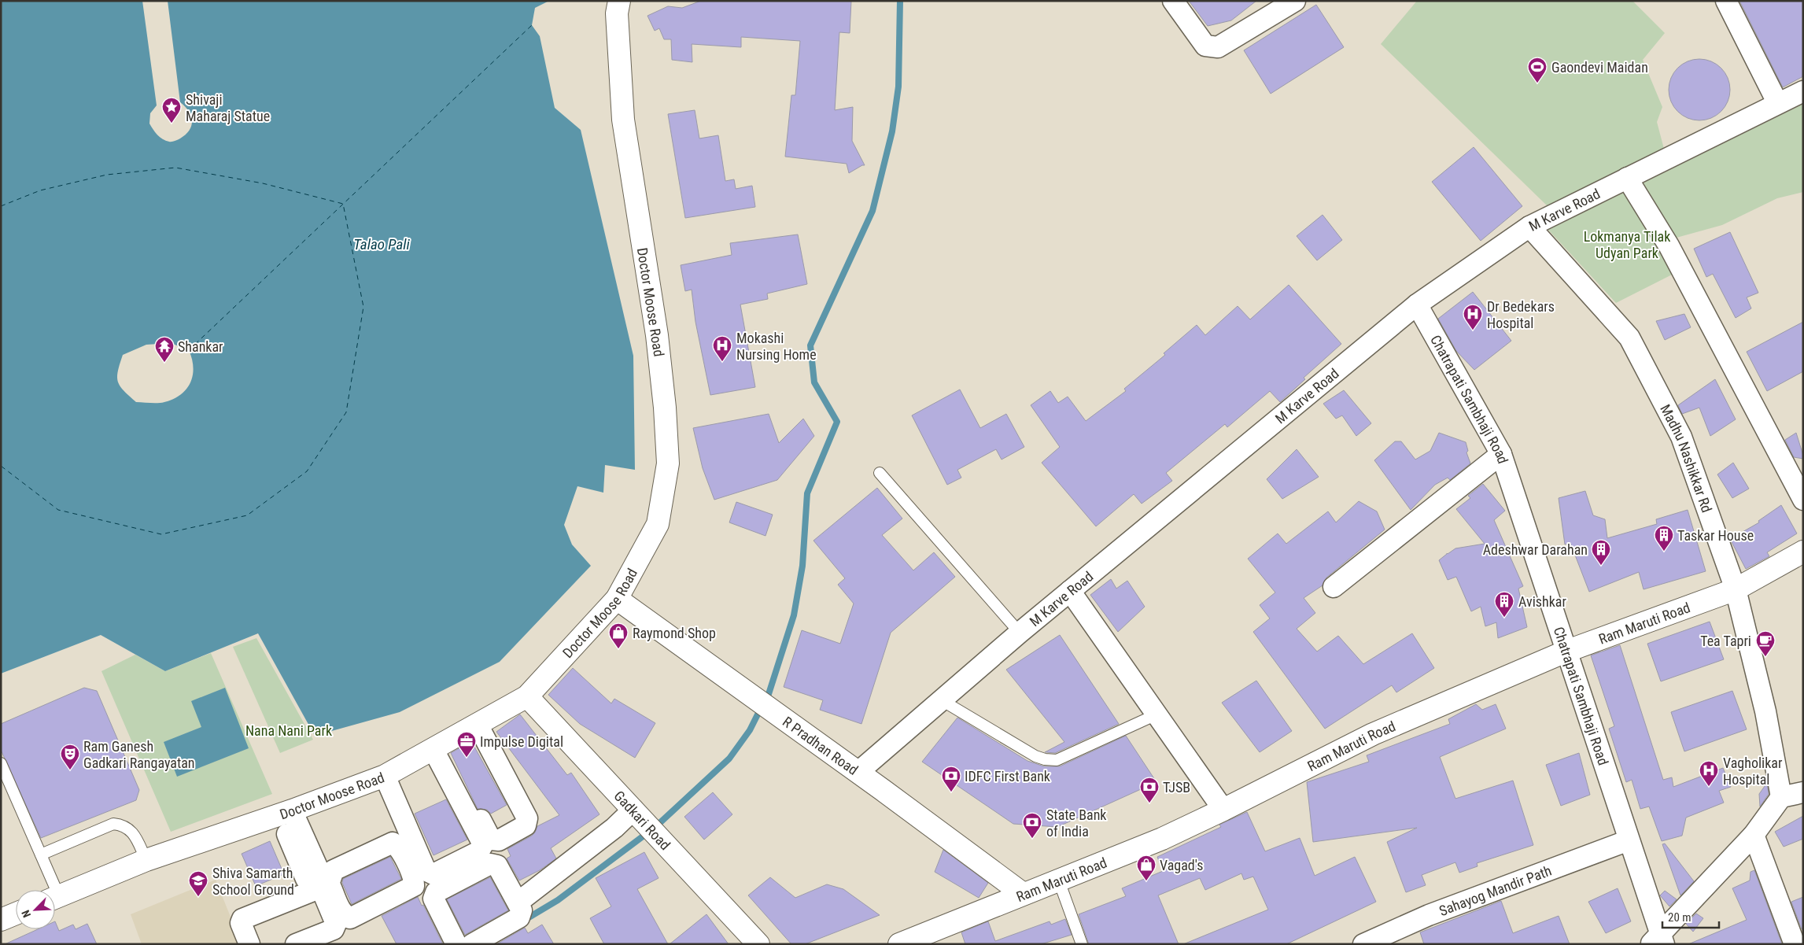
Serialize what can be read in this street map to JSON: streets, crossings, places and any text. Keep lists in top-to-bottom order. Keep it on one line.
{"streets":{"street":["M Karve Road","Doctor Moose Road","Chatrapati Sambhaji Road","Madhu Nashikkar Rd","Ram Maruti Road","R Pradhan Road","Gadkari Road","Sahayog Mandir Path"]},"crossings":[["M Karve Road","Chatrapati Sambhaji Road"],["M Karve Road","Madhu Nashikkar Rd"],["M Karve Road","R Pradhan Road"],["Doctor Moose Road","R Pradhan Road"],["Doctor Moose Road","Gadkari Road"],["Chatrapati Sambhaji Road","Ram Maruti Road"],["Chatrapati Sambhaji Road","Sahayog Mandir Path"],["Madhu Nashikkar Rd","Ram Maruti Road"],["Ram Maruti Road","R Pradhan Road"]],"water":["Talao Pali"],"parks":["Lokmanya Tilak Udyan Park","Nana Nani Park"],"places":{"sports":["Gaondevi Maidan"],"place":["Shivaji Maharaj Statue"],"hospital":["Dr Bedekars Hospital","Mokashi Nursing Home","Vagholikar Hospital"],"temple":["Shankar"],"building":["Taskar House","Adeshwar Darahan","Avishkar"],"shop":["Raymond Shop","Vagad's"],"cafe":["Tea Tapri"],"office":["Impulse Digital"],"theatre":["Ram Ganesh Gadkari Rangayatan"],"bank":["IDFC First Bank","TJSB","State Bank of India"],"school or university":["Shiva Samarth School Ground"]},"scale_bar":"20 m","north":"bottom left"}
